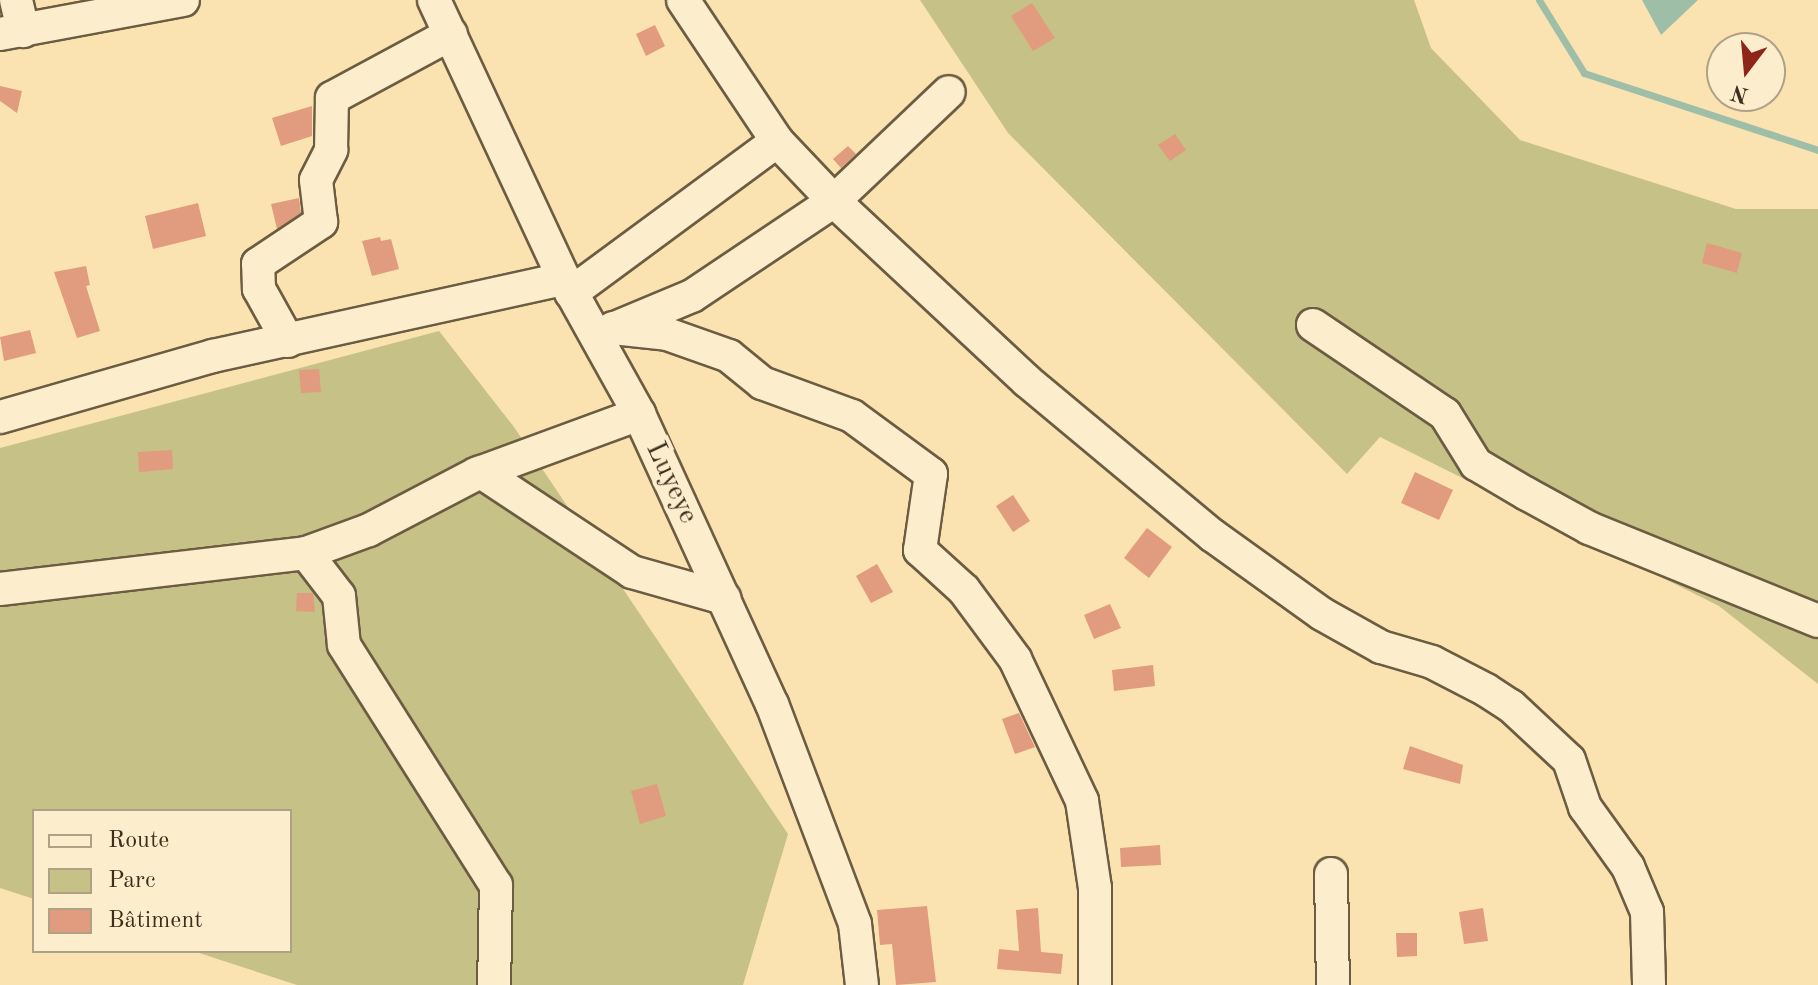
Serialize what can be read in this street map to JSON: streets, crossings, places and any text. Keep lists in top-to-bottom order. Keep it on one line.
{"streets":{"street":["Luyeye"]},"legend":["Route","Parc","Bâtiment"],"north":"bottom"}
